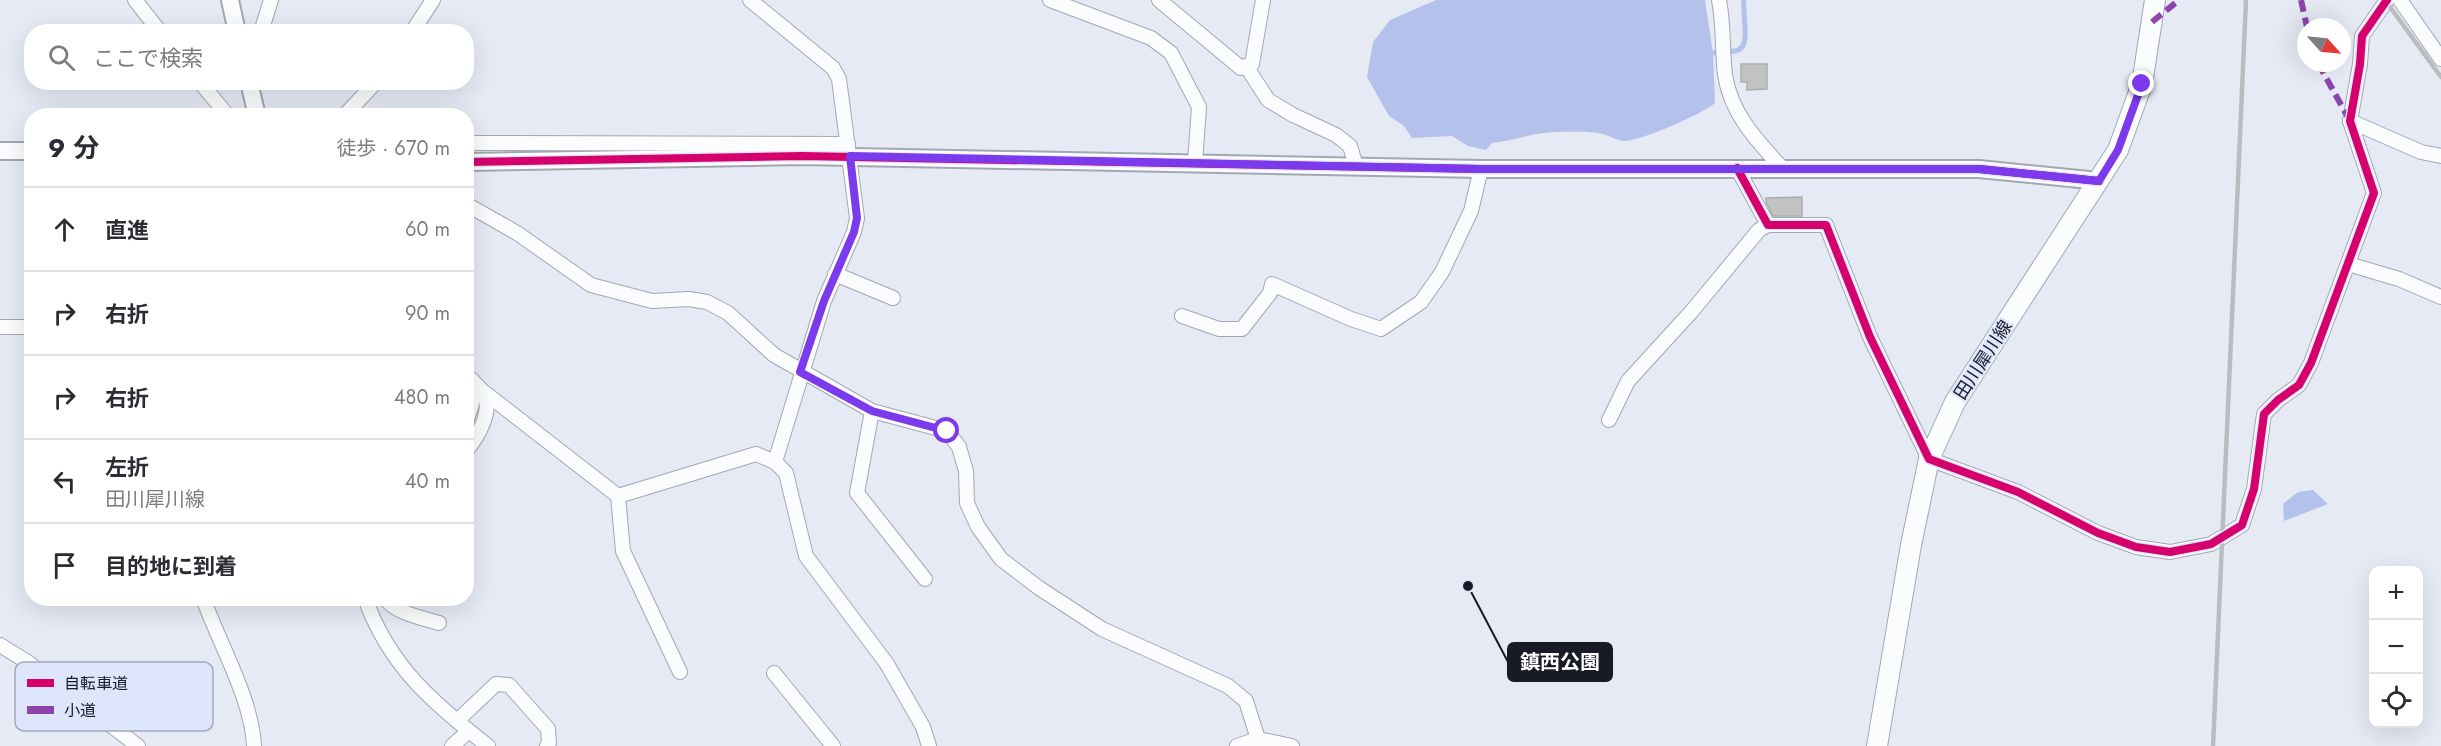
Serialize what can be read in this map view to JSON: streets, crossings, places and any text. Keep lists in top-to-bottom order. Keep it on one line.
{"streets":{"main road":["田川犀川線"]},"places":["鎮西公園"],"legend":["自転車道","小道"],"north":"bottom right","page":{"search":"ここで検索","heading":["9 分","徒歩 · 670 m"],"list":[["直進","60 m"],["右折","90 m"],["右折","480 m"],["左折","田川犀川線","40 m"],"目的地に到着"],"map_buttons":["+","−"]}}
